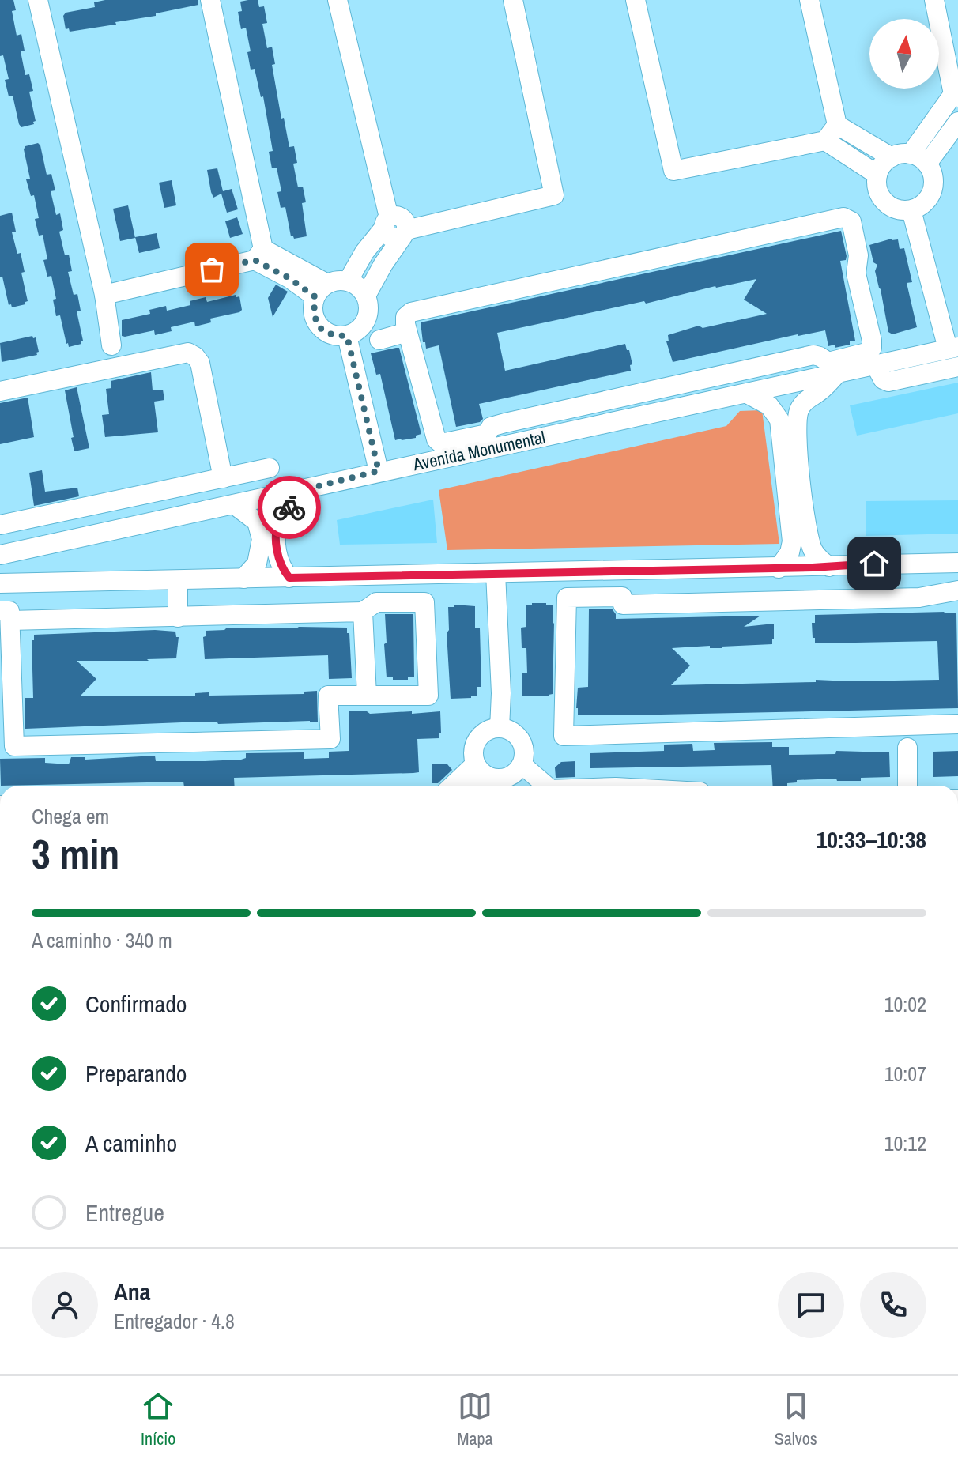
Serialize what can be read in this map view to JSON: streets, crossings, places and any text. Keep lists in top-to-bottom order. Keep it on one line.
{"streets":{"street":["Avenida Monumental"]},"north":"top","page":{"heading":["3 min","Chega em","10:33–10:38"],"panel":["Ana","Entregador · 4.8"],"bar":"A caminho · 340 m","list":[["Confirmado","10:02"],["Preparando","10:07"],["A caminho","10:12"],"Entregue"],"tabs":["Início","Mapa","Salvos"]}}
